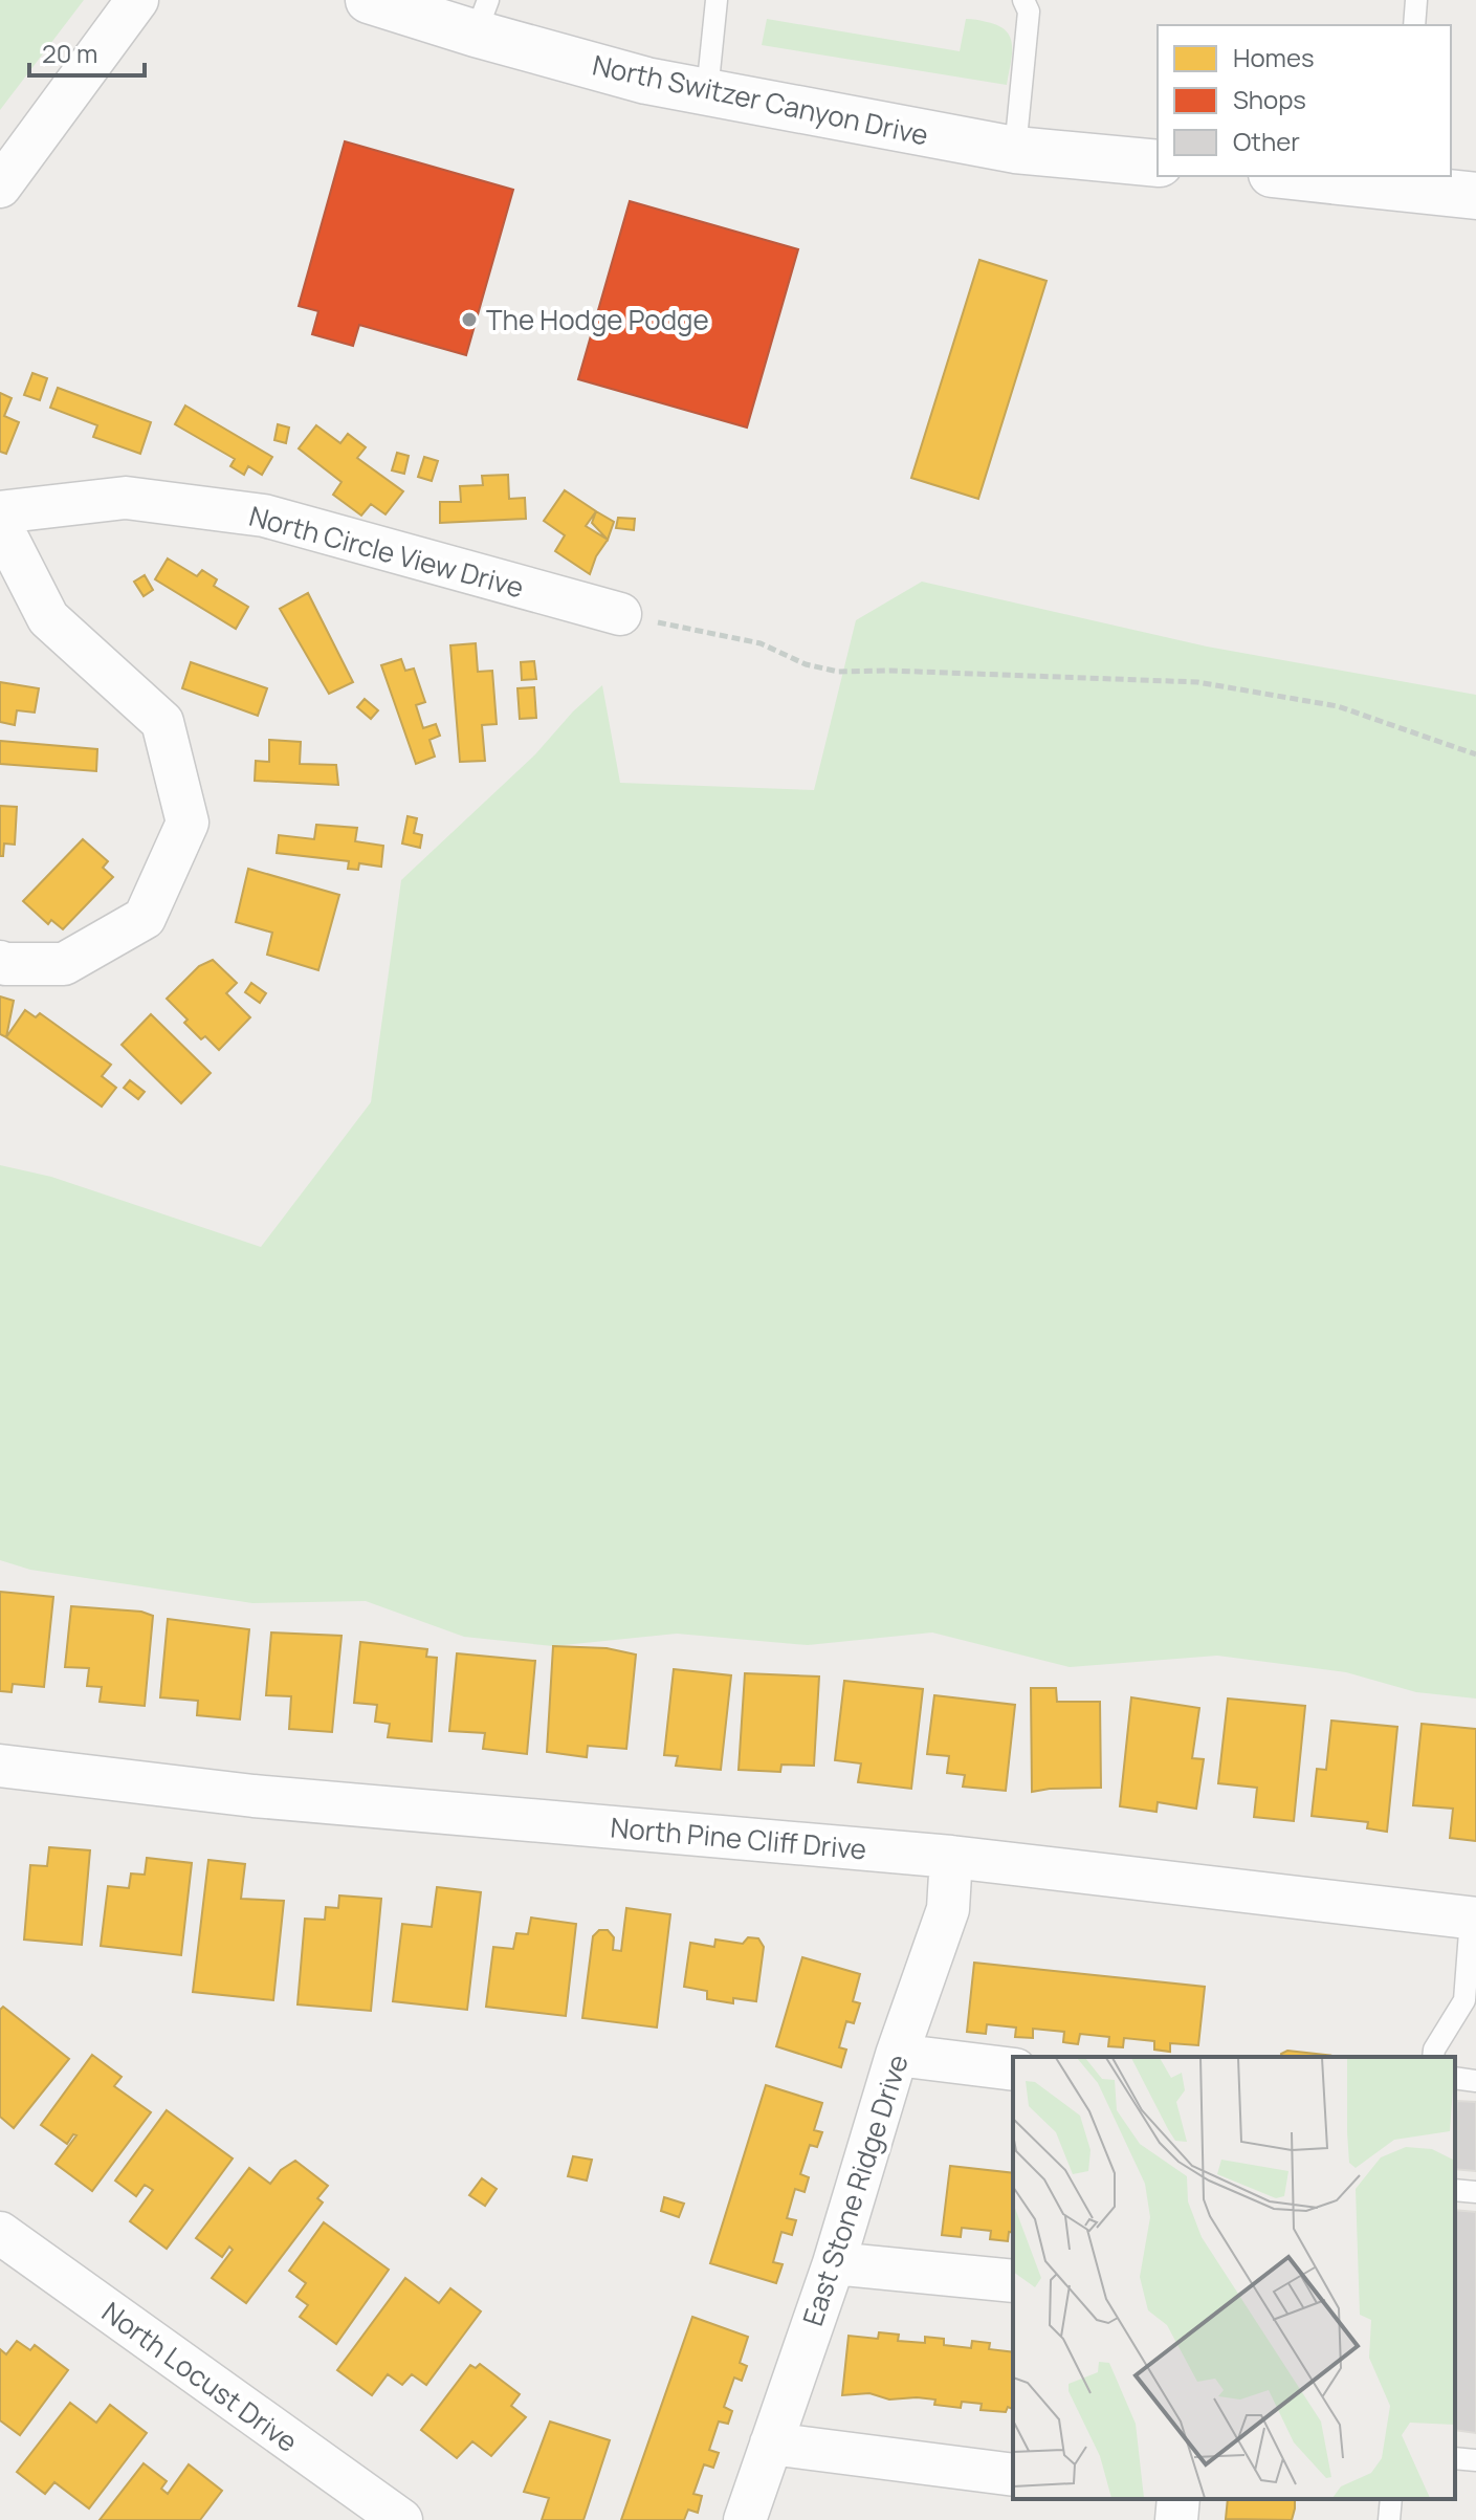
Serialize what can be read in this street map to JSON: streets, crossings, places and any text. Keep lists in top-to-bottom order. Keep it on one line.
{"streets":{"street":["North Switzer Canyon Drive","North Circle View Drive","North Pine Cliff Drive","East Stone Ridge Drive","North Locust Drive"]},"crossings":[["North Pine Cliff Drive","East Stone Ridge Drive"]],"places":["The Hodge Podge"],"legend":["Homes","Shops","Other"],"scale_bar":"20 m"}
